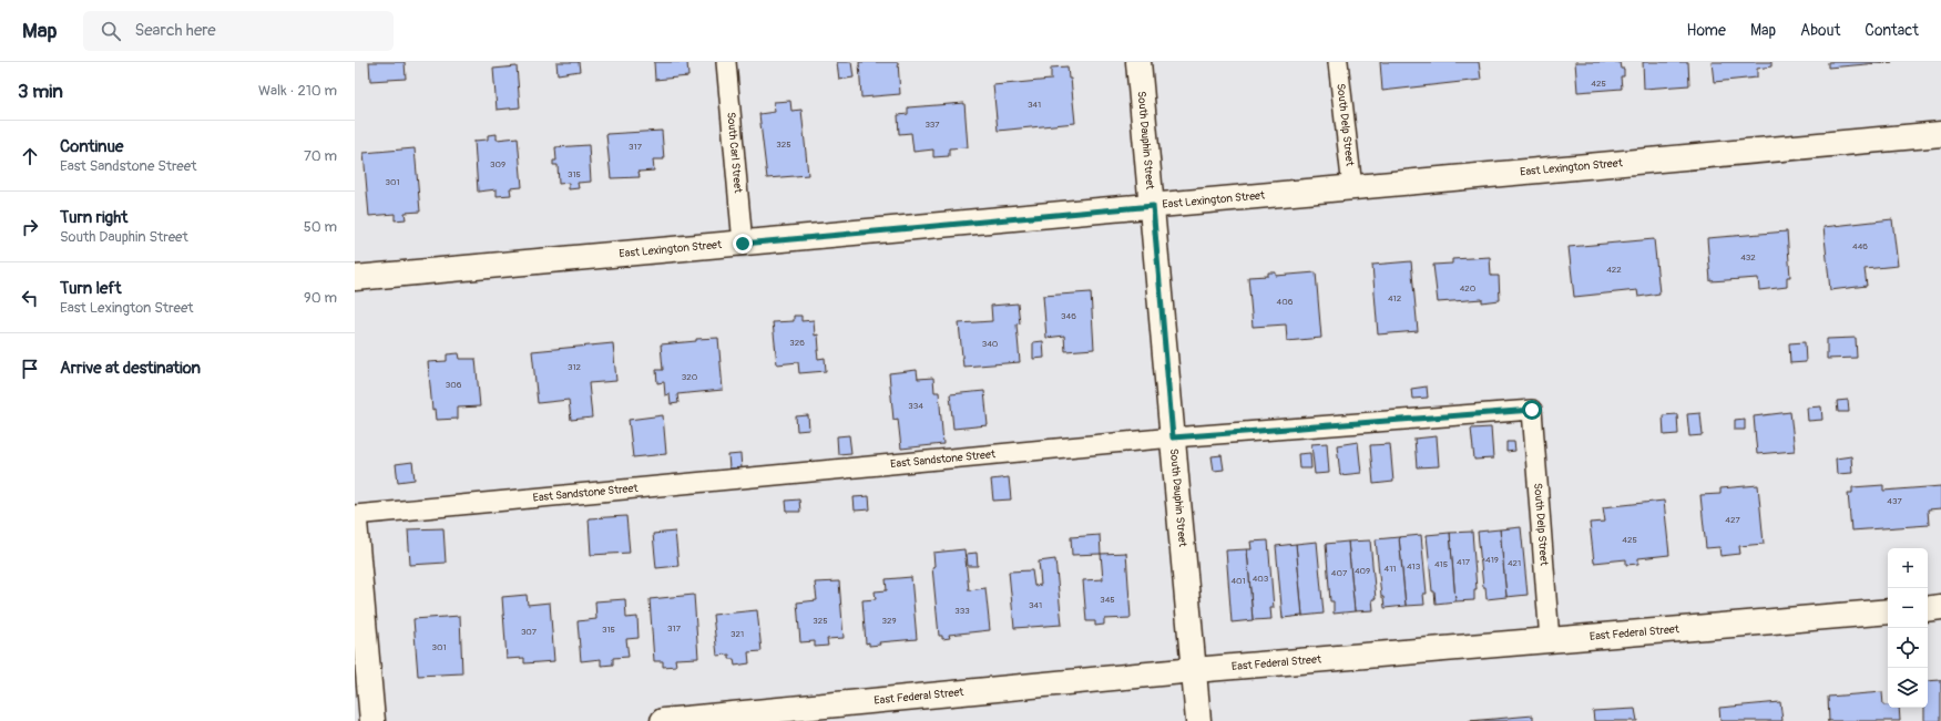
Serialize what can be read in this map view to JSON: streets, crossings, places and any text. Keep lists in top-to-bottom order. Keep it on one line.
{"streets":{"street":["South Dauphin Street","East Lexington Street","East Federal Street"],"lane":["South Delp Street","South Carl Street","East Sandstone Street"]},"crossings":[["South Delp Street","East Lexington Street"],["South Delp Street","East Sandstone Street"],["South Delp Street","East Federal Street"],["South Dauphin Street","East Lexington Street"],["South Dauphin Street","East Sandstone Street"],["South Dauphin Street","East Federal Street"],["South Carl Street","East Lexington Street"]],"house_numbers":["425","341","337","325","317","309","315","301","446","432","422","420","412","406","346","326","340","312","320","306","334","437","427","425","419","417","421","415","413","411","409","407","403","401","345","341","333","325","329","317","315","307","321","301"],"page":{"header":"Map","search":"Search here","nav":["Home","Map","About","Contact"],"heading":["3 min","Walk · 210 m"],"list":[["Continue","East Sandstone Street","70 m"],["Turn right","South Dauphin Street","50 m"],["Turn left","East Lexington Street","90 m"],"Arrive at destination"],"map_buttons":["+","−"]}}
